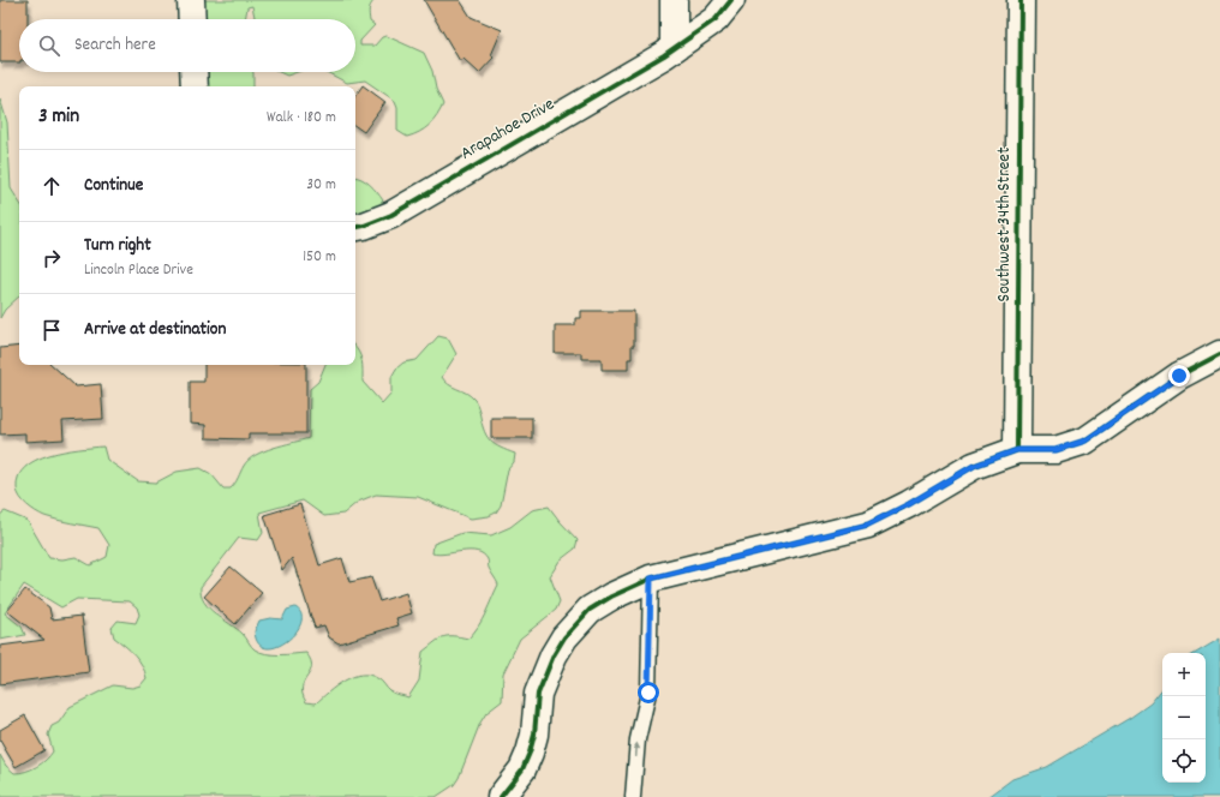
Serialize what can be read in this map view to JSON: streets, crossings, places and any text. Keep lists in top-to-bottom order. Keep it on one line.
{"streets":{"street":["Arapahoe Drive","Southwest 34th Street"]},"page":{"search":"Search here","heading":["3 min","Walk · 180 m"],"list":[["Continue","30 m"],["Turn right","Lincoln Place Drive","150 m"],"Arrive at destination"],"map_buttons":["+","−"]}}
